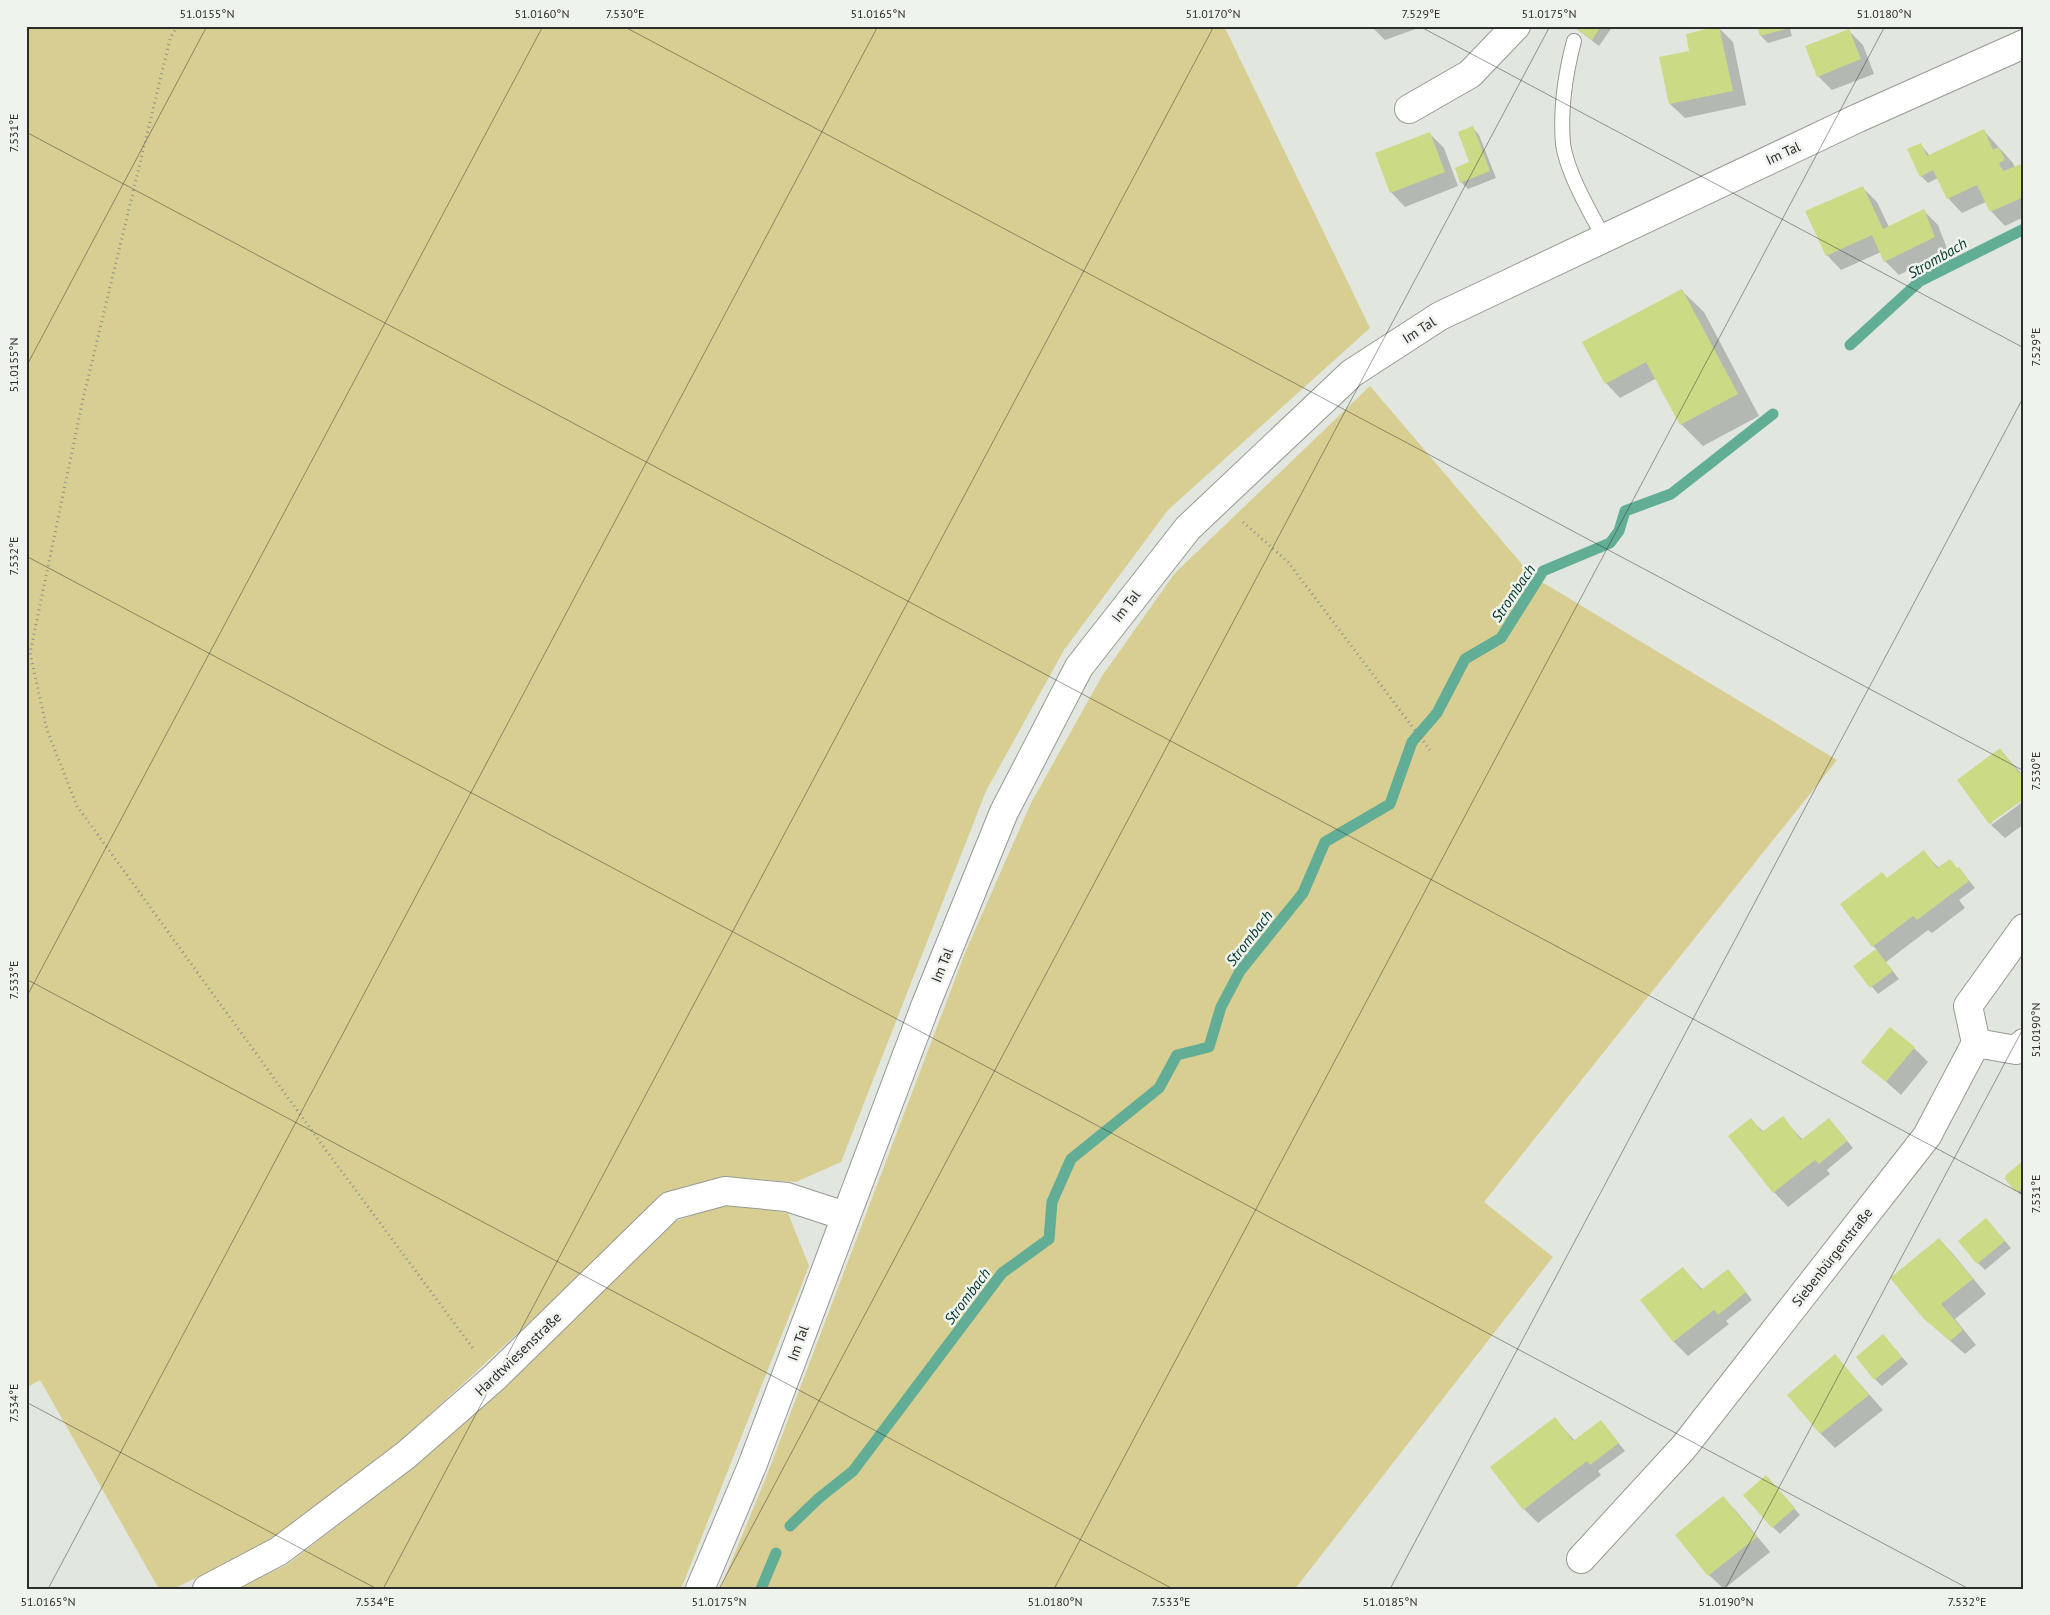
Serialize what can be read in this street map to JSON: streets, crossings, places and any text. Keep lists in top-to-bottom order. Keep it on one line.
{"streets":{"main road":["Im Tal","Siebenbürgenstraße","Hardtwiesenstraße"]},"crossings":[["Im Tal","Hardtwiesenstraße"]],"water":["Strombach"],"coordinates":["51.0155°N","51.0160°N","7.530°E","51.0165°N","51.0170°N","7.529°E","51.0175°N","51.0180°N","7.531°E","7.532°E","7.533°E","51.0190°N","7.534°E","51.0185°N"]}
